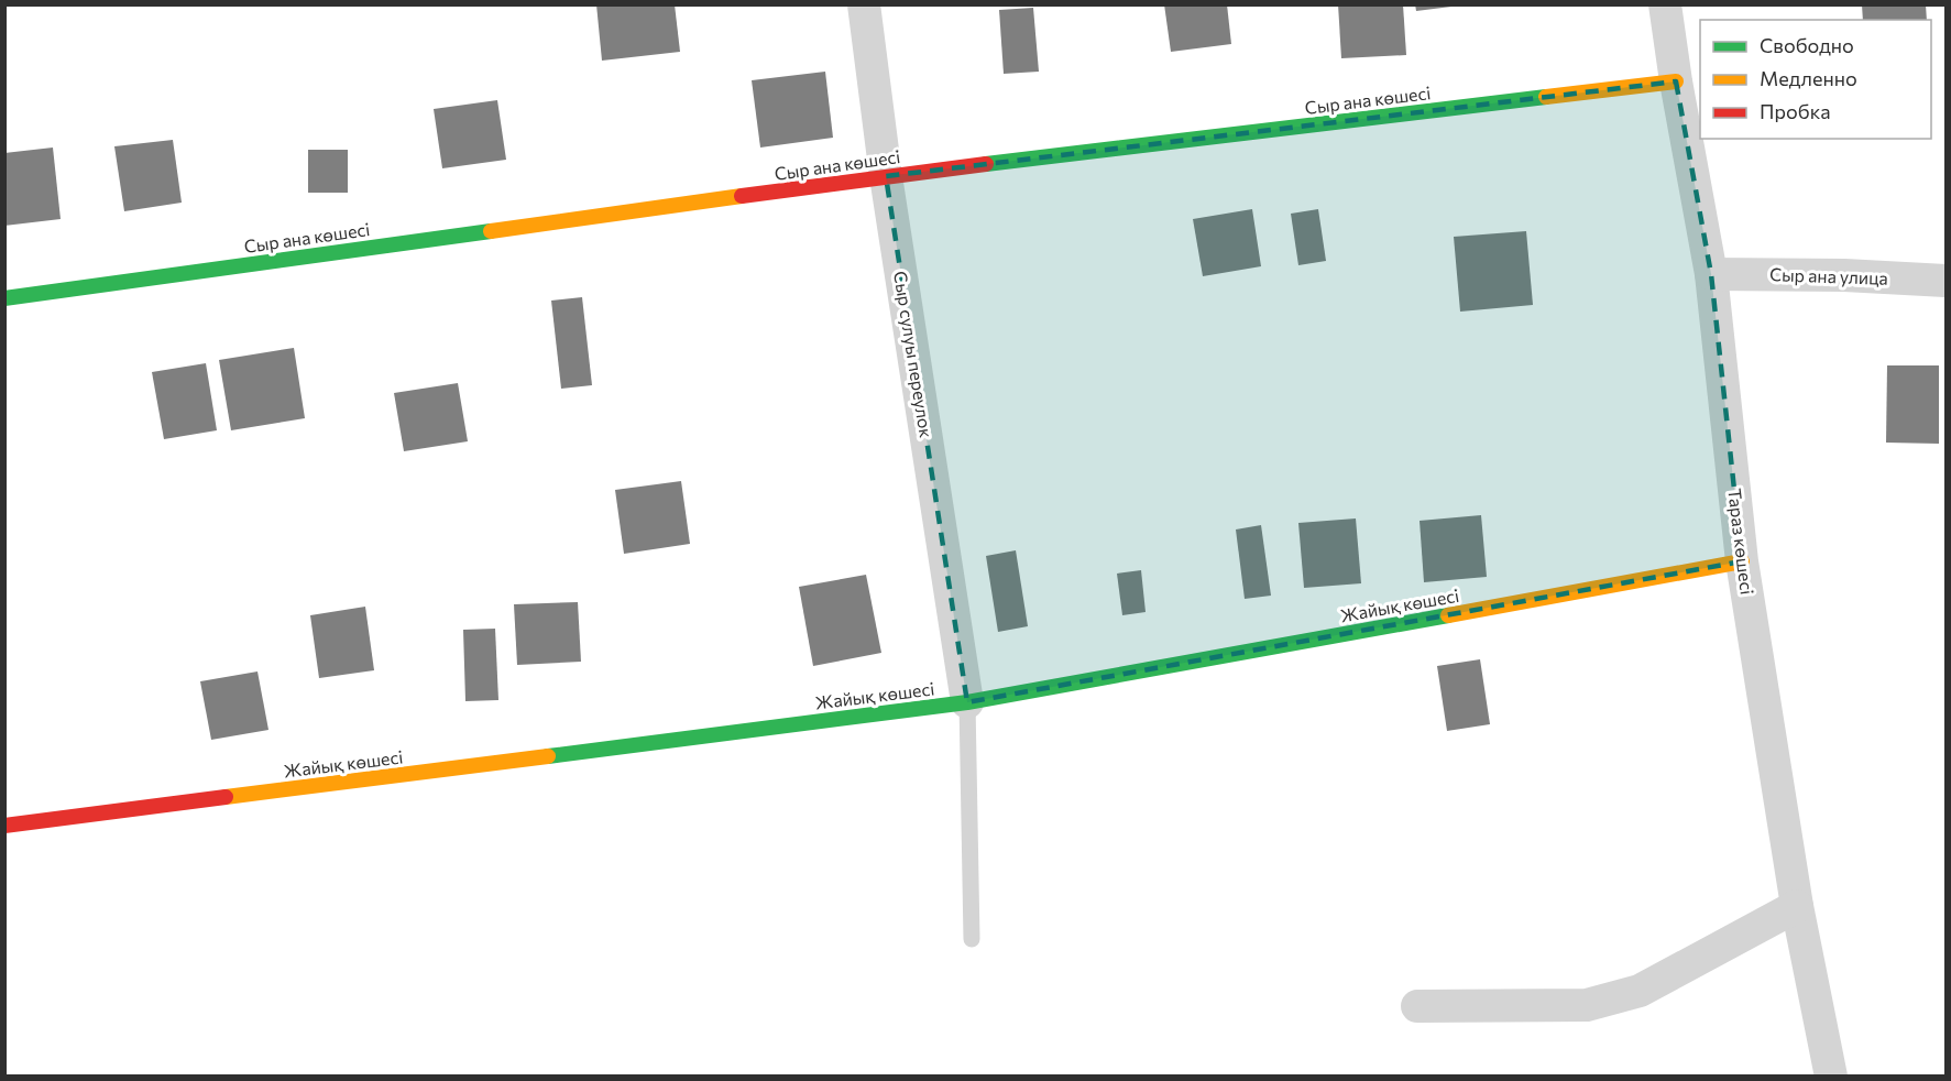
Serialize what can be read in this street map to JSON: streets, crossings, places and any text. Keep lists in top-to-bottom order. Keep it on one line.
{"streets":{"street":["Сыр ана көшесі","Сыр ана улица","Сыр сулуы переулок","Тараз көшесі","Жайық көшесі"]},"crossings":[["Сыр ана көшесі","Сыр сулуы переулок"],["Сыр ана көшесі","Тараз көшесі"],["Сыр ана улица","Тараз көшесі"],["Сыр сулуы переулок","Жайық көшесі"],["Тараз көшесі","Жайық көшесі"]],"legend":["Свободно","Медленно","Пробка"]}
